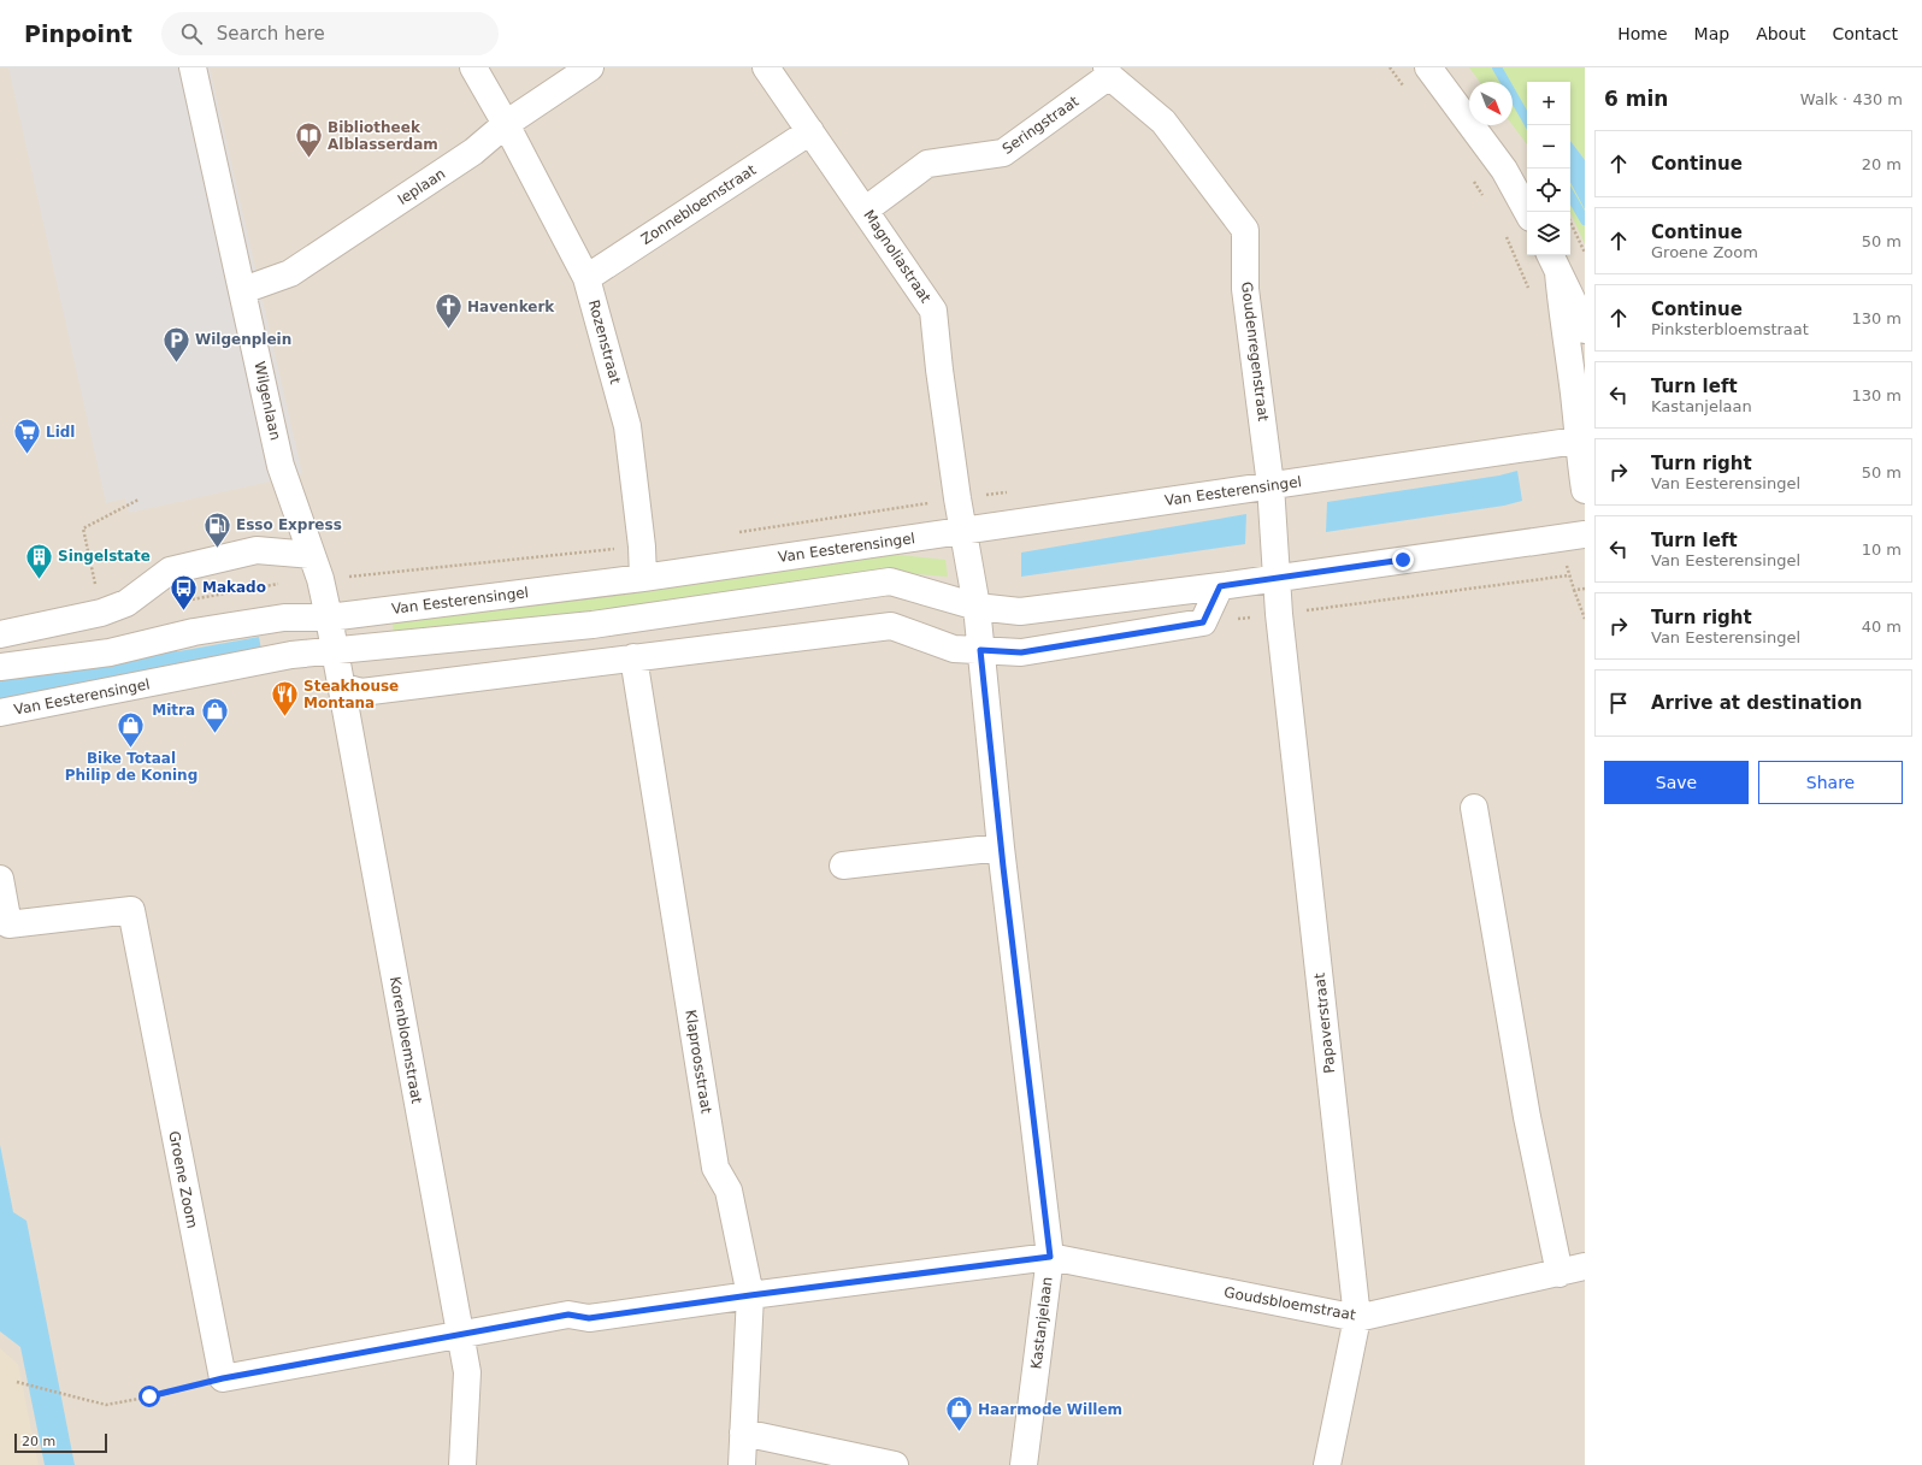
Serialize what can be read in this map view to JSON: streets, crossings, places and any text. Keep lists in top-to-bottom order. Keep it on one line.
{"streets":{"street":["Seringstraat","Ieplaan","Zonnebloemstraat","Magnoliastraat","Rozenstraat","Goudenregenstraat","Wilgenlaan","Van Eesterensingel","Papaverstraat","Korenbloemstraat","Klaproosstraat","Groene Zoom","Goudsbloemstraat","Kastanjelaan"]},"crossings":[["Seringstraat","Magnoliastraat"],["Seringstraat","Goudenregenstraat"],["Ieplaan","Rozenstraat"],["Ieplaan","Wilgenlaan"],["Zonnebloemstraat","Magnoliastraat"],["Zonnebloemstraat","Rozenstraat"],["Magnoliastraat","Van Eesterensingel"],["Magnoliastraat","Kastanjelaan"],["Rozenstraat","Van Eesterensingel"],["Goudenregenstraat","Van Eesterensingel"],["Goudenregenstraat","Papaverstraat"],["Wilgenlaan","Van Eesterensingel"],["Wilgenlaan","Korenbloemstraat"],["Van Eesterensingel","Papaverstraat"],["Van Eesterensingel","Korenbloemstraat"],["Van Eesterensingel","Kastanjelaan"],["Papaverstraat","Goudsbloemstraat"],["Korenbloemstraat","Goudsbloemstraat"],["Klaproosstraat","Goudsbloemstraat"],["Goudsbloemstraat","Kastanjelaan"]],"places":{"library":["Bibliotheek Alblasserdam"],"church":["Havenkerk"],"parking":["Wilgenplein"],"supermarket":["Lidl"],"fuel station":["Esso Express"],"building":["Singelstate"],"bus stop":["Makado"],"restaurant":["Steakhouse Montana"],"shop":["Mitra","Bike Totaal Philip de Koning","Haarmode Willem"]},"scale_bar":"20 m","north":"bottom right","page":{"header":"Pinpoint","search":"Search here","nav":["Home","Map","About","Contact"],"heading":["6 min","Walk · 430 m"],"map_buttons":["+","−"],"list":[["Continue","20 m"],["Continue","Groene Zoom","50 m"],["Continue","Pinksterbloemstraat","130 m"],["Turn left","Kastanjelaan","130 m"],["Turn right","Van Eesterensingel","50 m"],["Turn left","Van Eesterensingel","10 m"],["Turn right","Van Eesterensingel","40 m"],"Arrive at destination"],"buttons":["Save","Share"],"scale":"20 m"}}
